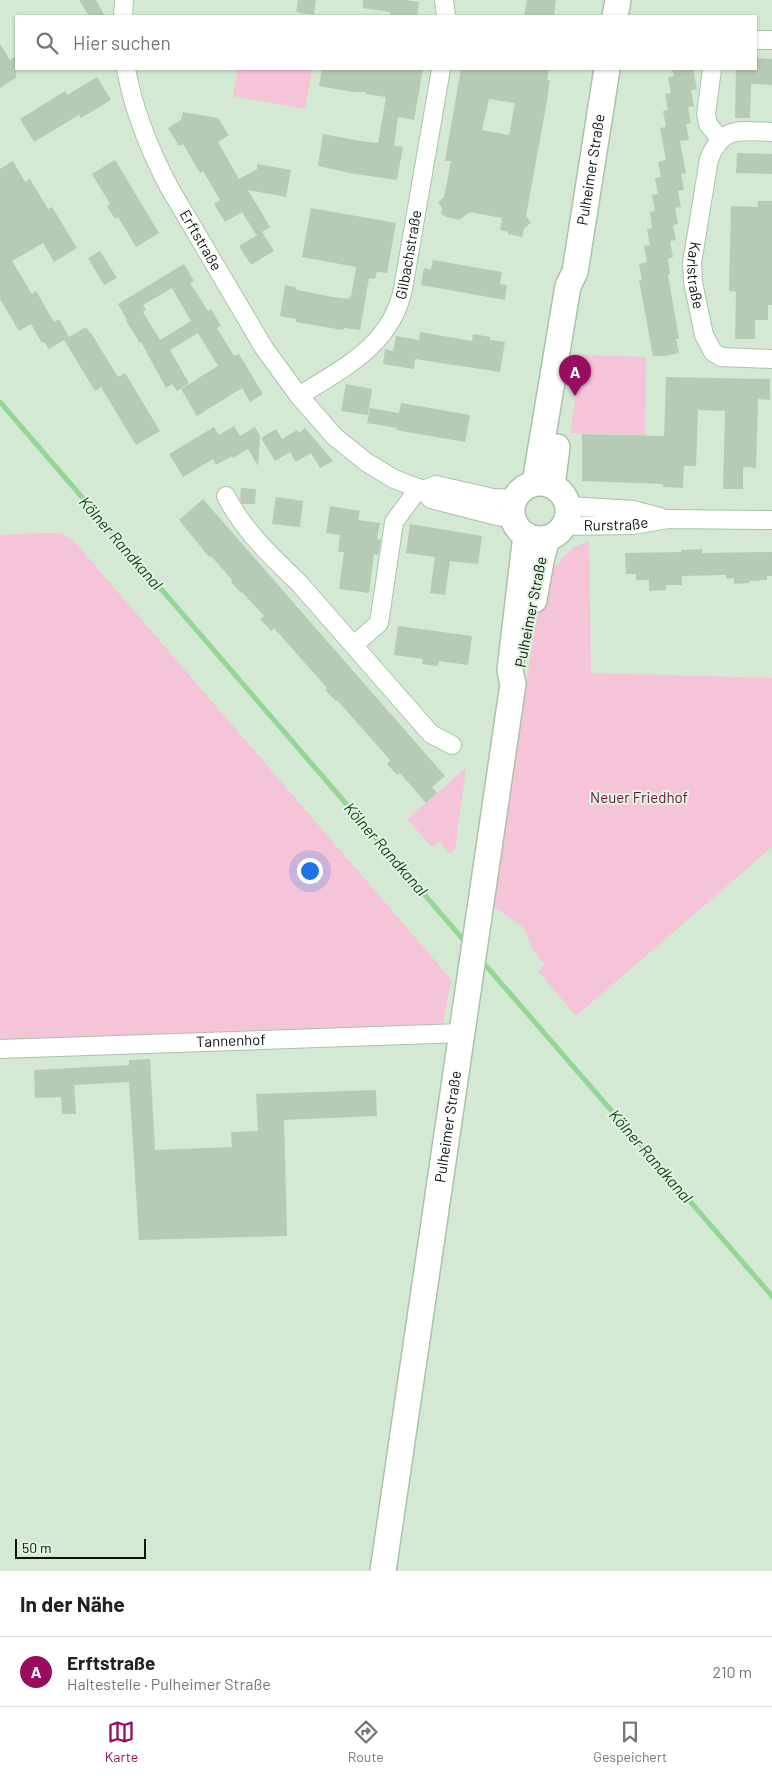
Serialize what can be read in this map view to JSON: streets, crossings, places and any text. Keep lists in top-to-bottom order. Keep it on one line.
{"streets":{"main road":["Pulheimer Straße"],"street":["Erftstraße","Gilbachstraße","Karlstraße","Rurstraße","Tannenhof"]},"crossings":[["Pulheimer Straße","Erftstraße"],["Pulheimer Straße","Rurstraße"],["Pulheimer Straße","Tannenhof"],["Erftstraße","Gilbachstraße"],["Erftstraße","Rurstraße"]],"water":["Kölner Randkanal"],"parks":["Neuer Friedhof"],"scale_bar":"50 m","page":{"search":"Hier suchen","pins":"A","scale":"50 m","heading":"In der Nähe","list":[{"mark":"A","name":"Erftstraße","note":"Haltestelle · Pulheimer Straße","value":"210 m"}],"nav":["Karte","Route","Gespeichert"]}}
